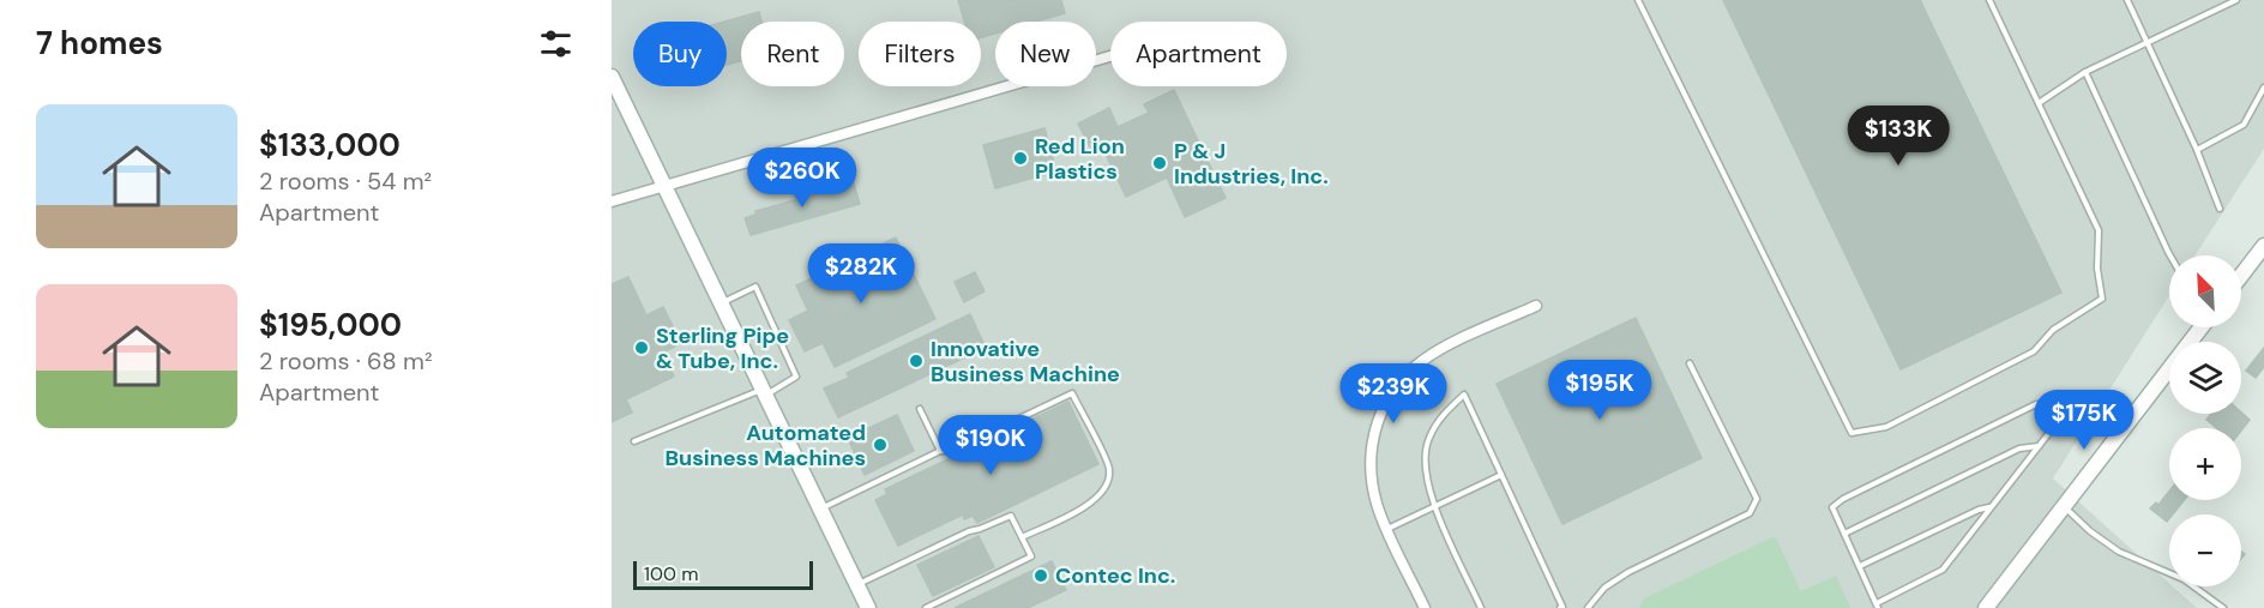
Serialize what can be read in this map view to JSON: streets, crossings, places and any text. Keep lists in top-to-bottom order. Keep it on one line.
{"places":["Red Lion Plastics","P & J Industries, Inc.","Sterling Pipe & Tube, Inc.","Innovative Business Machine","Automated Business Machines","Contec Inc."],"scale_bar":"100 m","north":"top left","page":{"heading":"7 homes","chip":["Buy","Rent","Filters","New","Apartment"],"list":[{"name":"$133,000","note":"2 rooms · 54 m² · Apartment"},{"name":"$195,000","note":"2 rooms · 68 m² · Apartment"}],"price":["$133K","$260K","$282K","$195K","$239K","$175K","$190K"],"map_buttons":["+","−"],"scale":"100 m"}}
